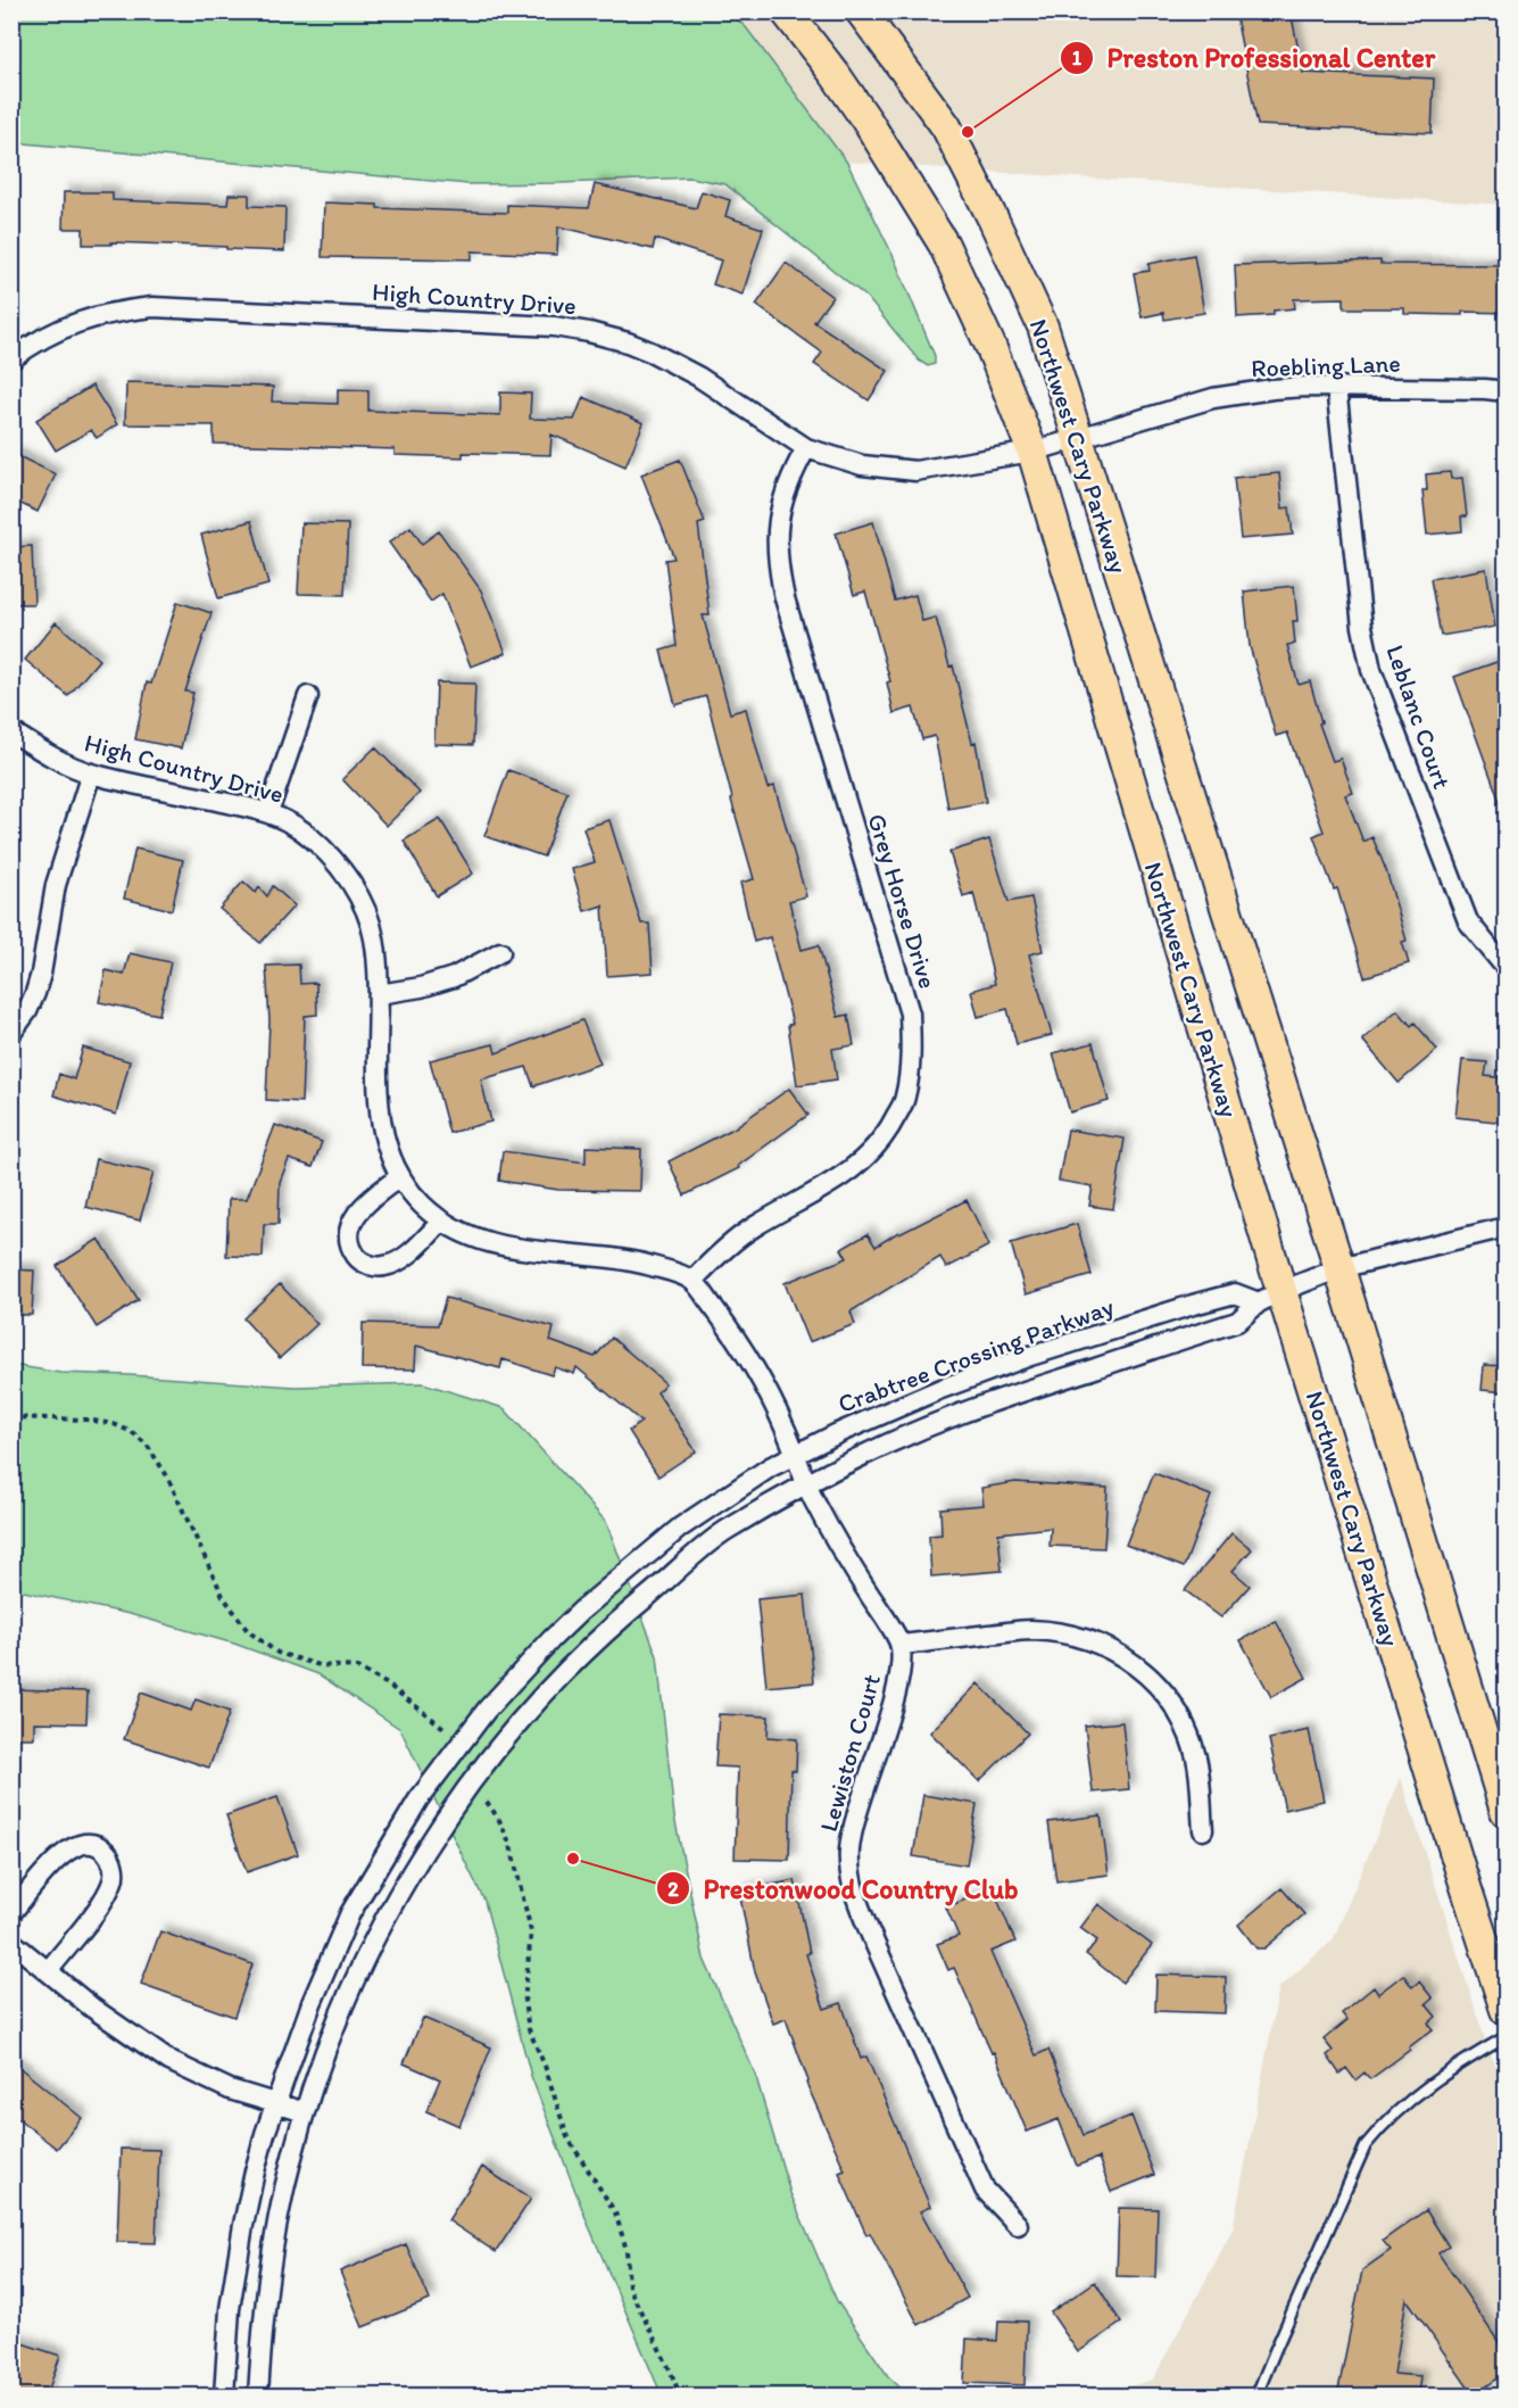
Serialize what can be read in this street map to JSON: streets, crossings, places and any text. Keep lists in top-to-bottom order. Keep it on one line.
{"streets":{"main road":["Northwest Cary Parkway"],"street":["High Country Drive","Roebling Lane","Leblanc Court","Grey Horse Drive","Crabtree Crossing Parkway","Lewiston Court"]},"crossings":[["High Country Drive","Roebling Lane"],["High Country Drive","Northwest Cary Parkway"],["High Country Drive","Grey Horse Drive"],["Roebling Lane","Northwest Cary Parkway"],["Roebling Lane","Leblanc Court"],["Northwest Cary Parkway","Crabtree Crossing Parkway"],["Crabtree Crossing Parkway","Lewiston Court"]],"places":["Preston Professional Center","Prestonwood Country Club"]}
